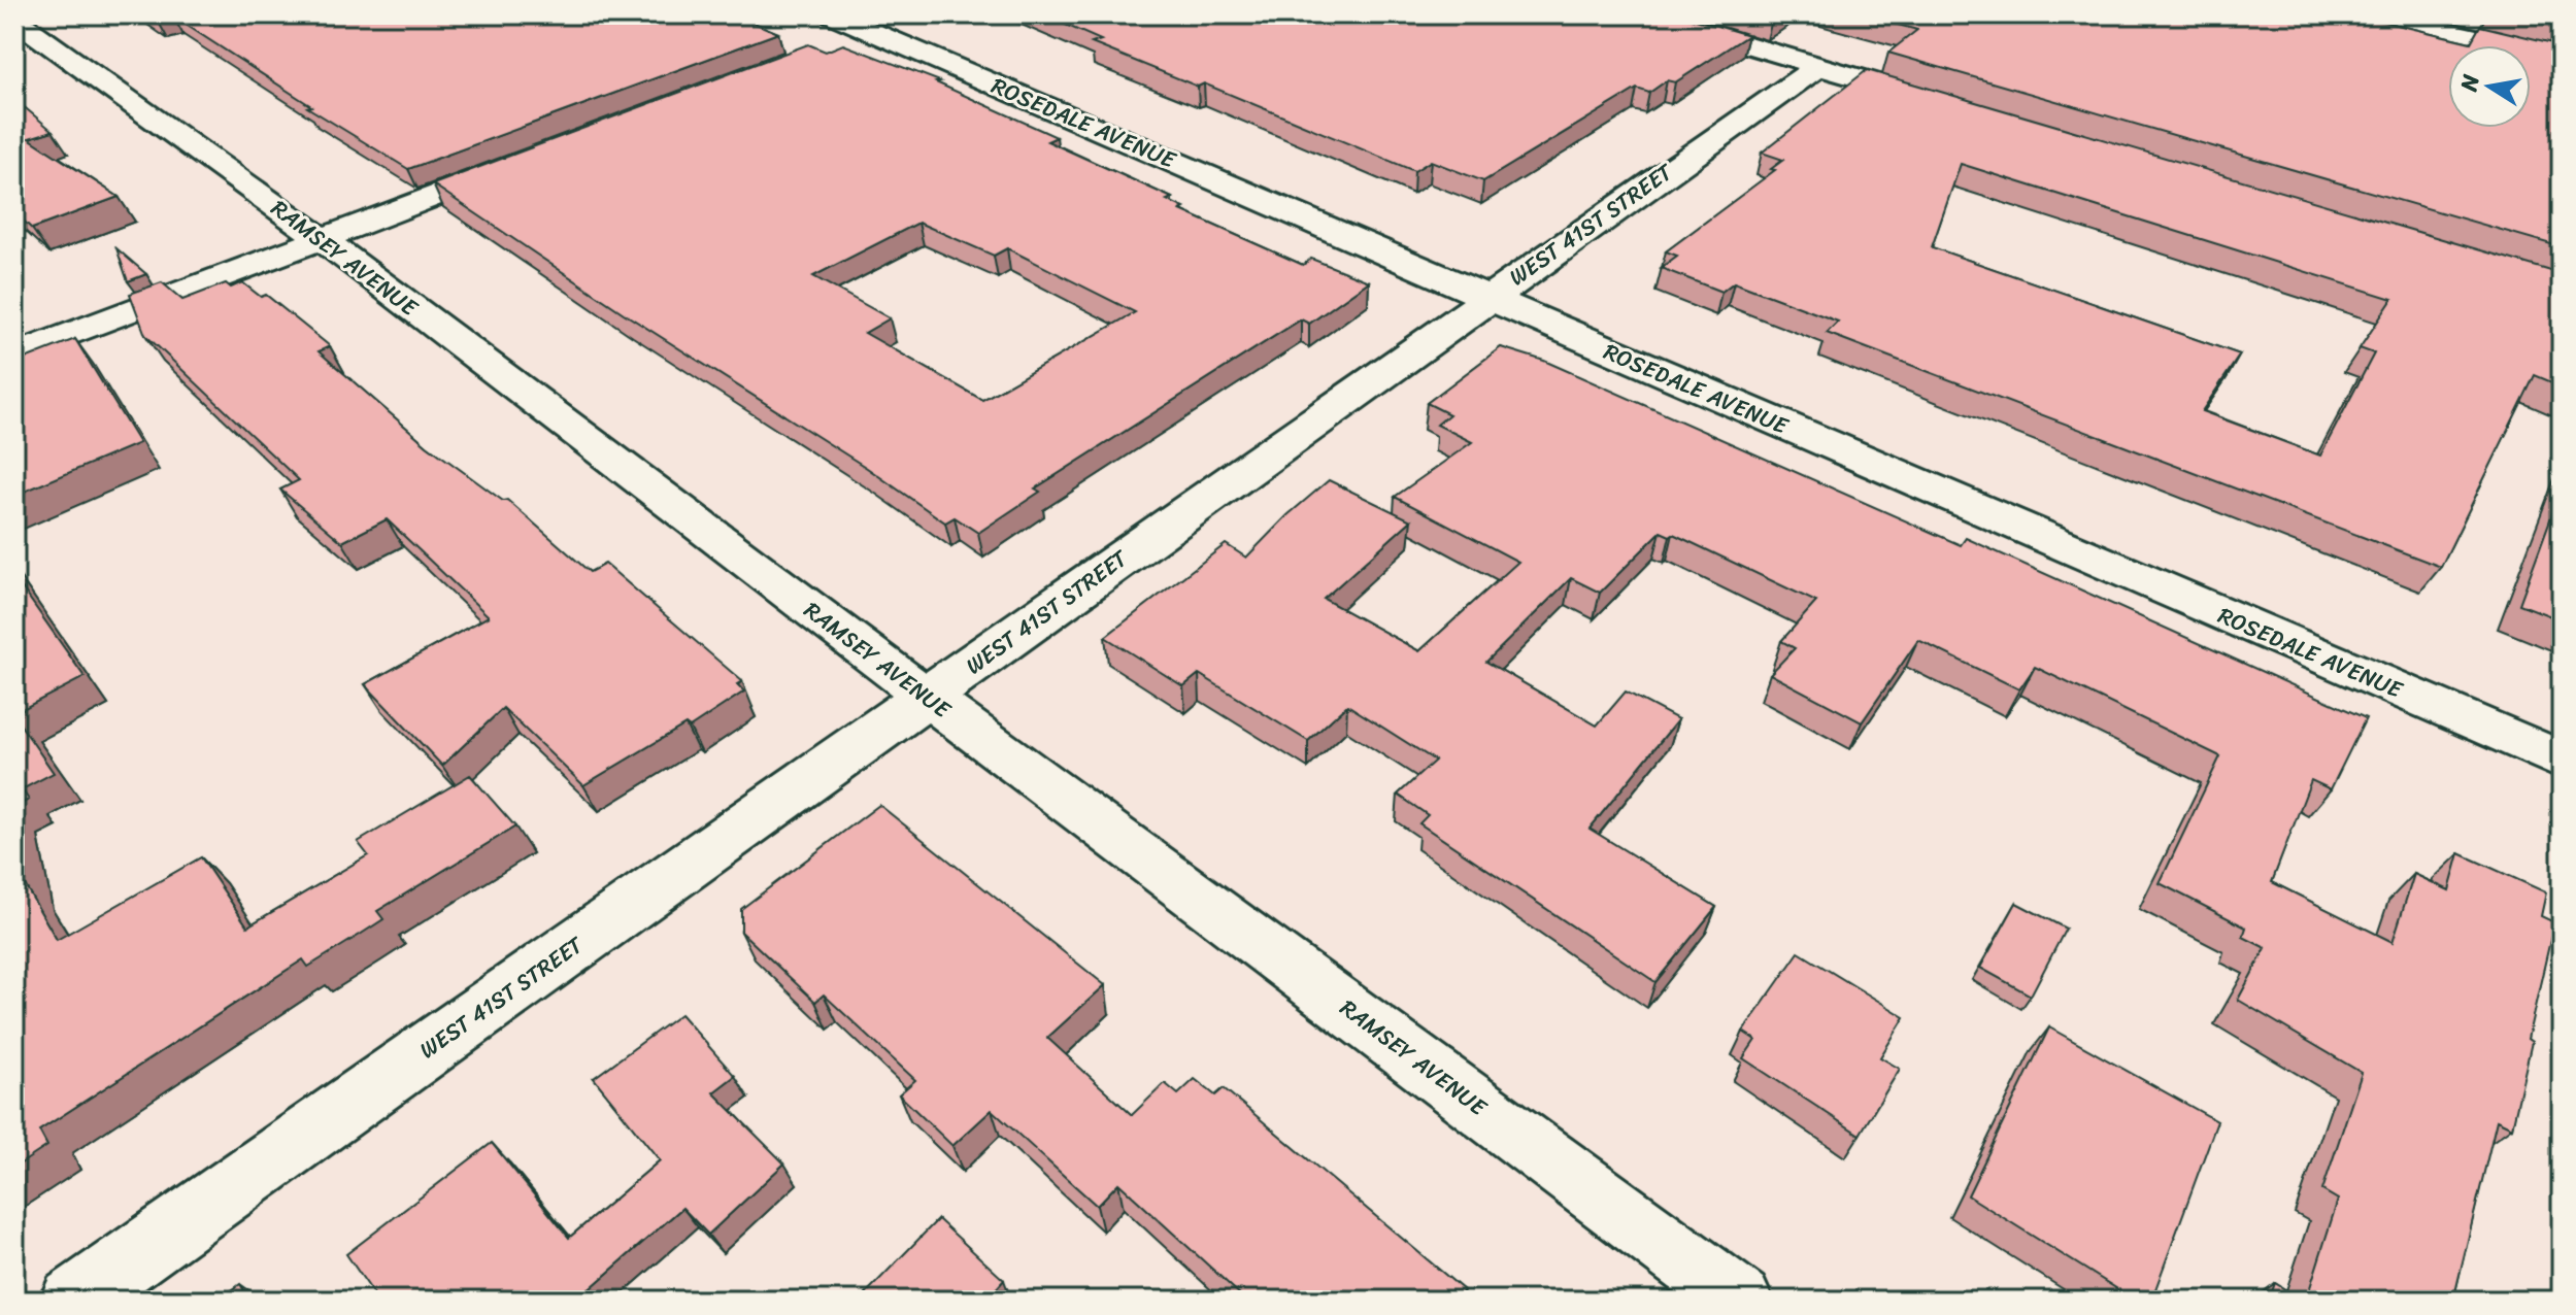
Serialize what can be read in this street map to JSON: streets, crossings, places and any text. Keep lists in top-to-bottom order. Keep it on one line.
{"streets":{"street":["ROSEDALE AVENUE","WEST 41ST STREET","RAMSEY AVENUE"]},"crossings":[["ROSEDALE AVENUE","WEST 41ST STREET"],["WEST 41ST STREET","RAMSEY AVENUE"]],"north":"left"}
